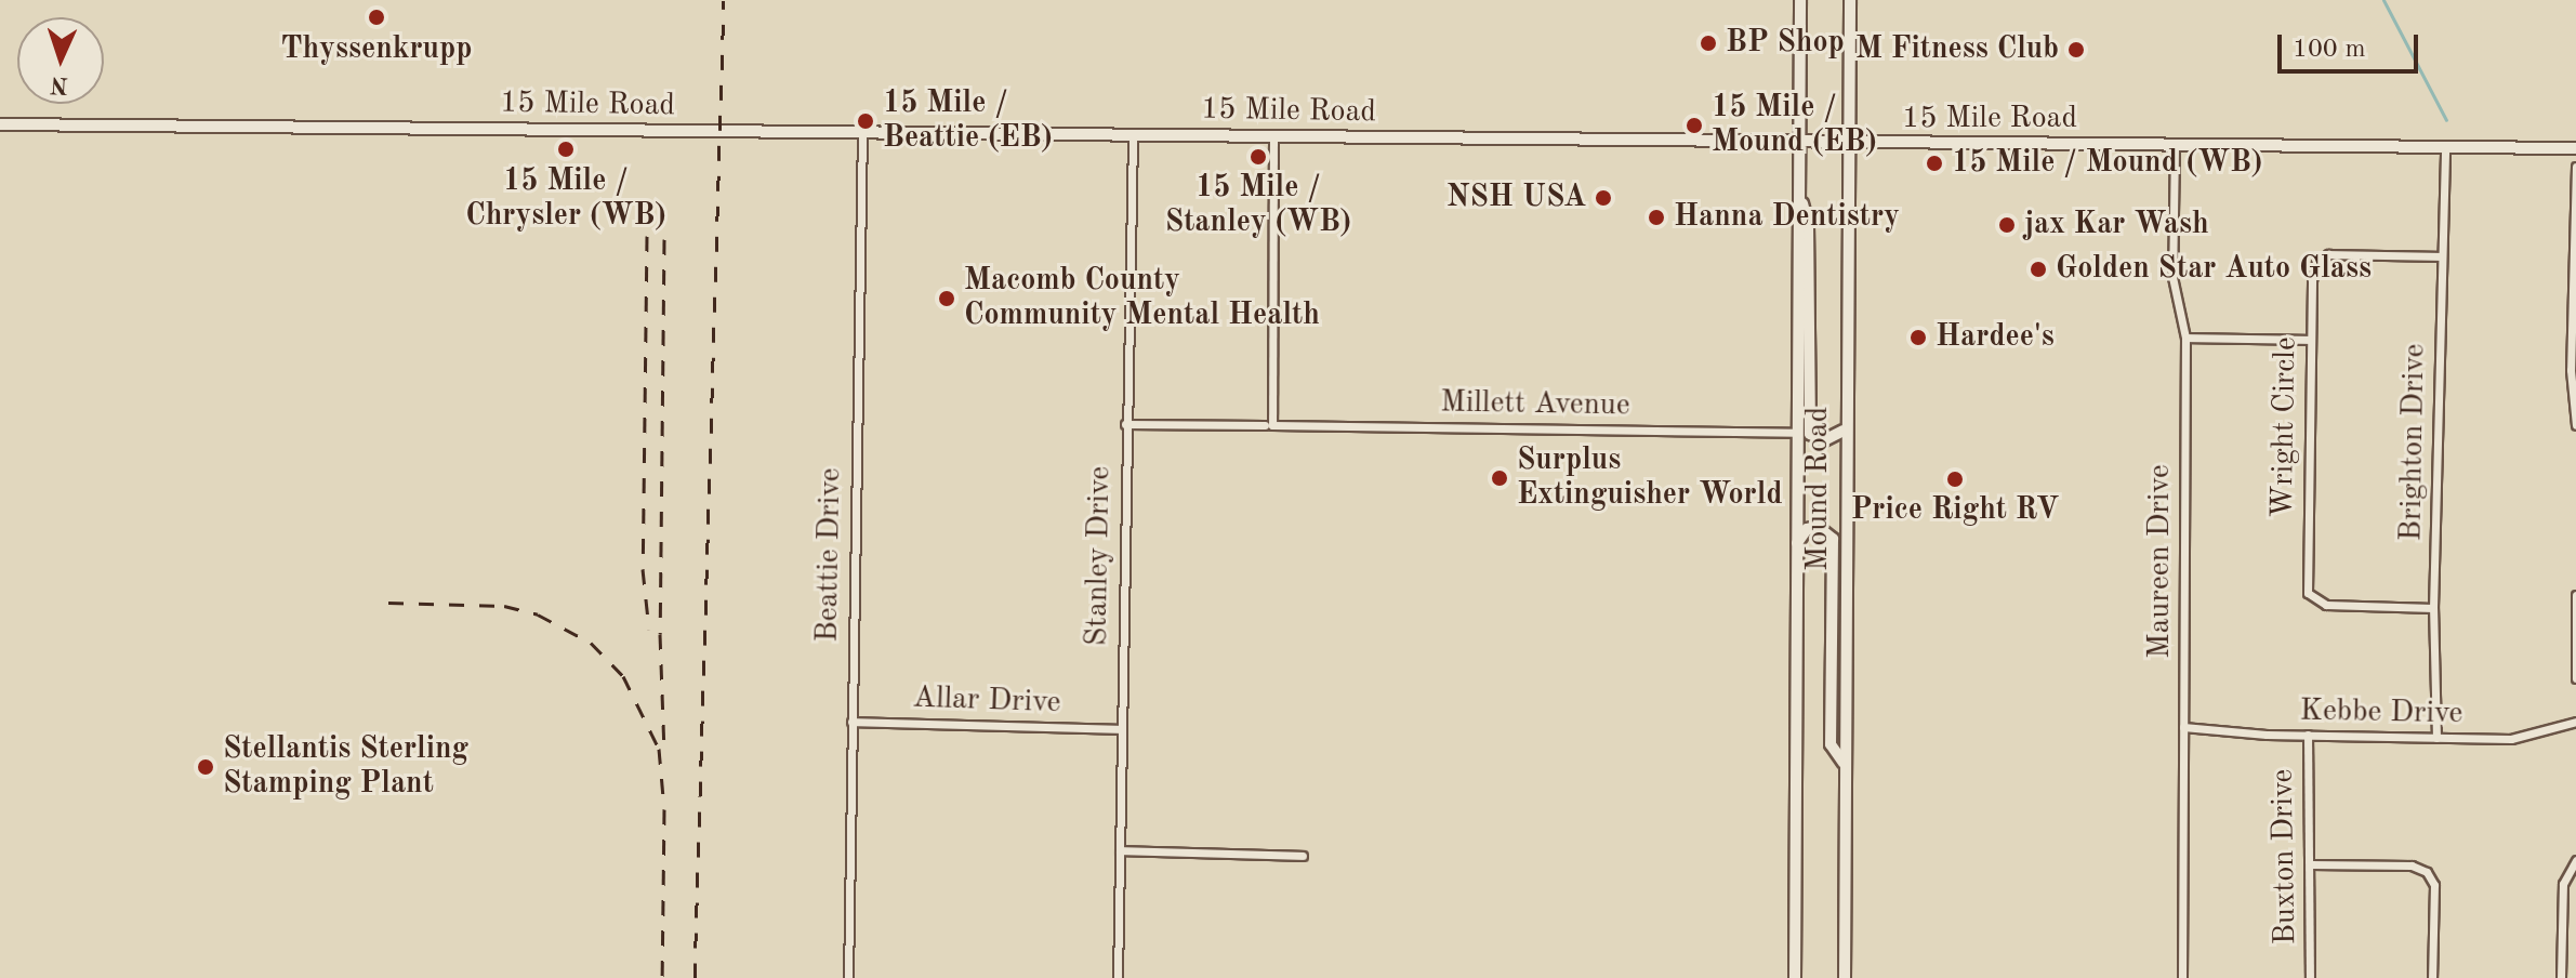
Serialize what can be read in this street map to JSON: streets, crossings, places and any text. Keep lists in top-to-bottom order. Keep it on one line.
{"streets":{"main road":["15 Mile Road","Mound Road"],"street":["Millett Avenue","Wright Circle","Brighton Drive","Beattie Drive","Stanley Drive","Maureen Drive","Allar Drive","Kebbe Drive","Buxton Drive"]},"crossings":[["15 Mile Road","Brighton Drive"],["15 Mile Road","Mound Road"],["15 Mile Road","Beattie Drive"],["15 Mile Road","Stanley Drive"],["15 Mile Road","Maureen Drive"],["Millett Avenue","Mound Road"],["Millett Avenue","Stanley Drive"],["Wright Circle","Brighton Drive"],["Brighton Drive","Kebbe Drive"],["Beattie Drive","Allar Drive"],["Stanley Drive","Allar Drive"],["Maureen Drive","Kebbe Drive"],["Kebbe Drive","Buxton Drive"]],"places":["Thyssenkrupp","BP Shop","M Fitness Club","15 Mile / Beattie (EB)","15 Mile / Mound (EB)","15 Mile / Chrysler (WB)","15 Mile / Stanley (WB)","15 Mile / Mound (WB)","NSH USA","Hanna Dentistry","jax Kar Wash","Golden Star Auto Glass","Macomb County Community Mental Health","Hardee's","Surplus Extinguisher World","Price Right RV","Stellantis Sterling Stamping Plant"],"scale_bar":"100 m","north":"bottom"}
